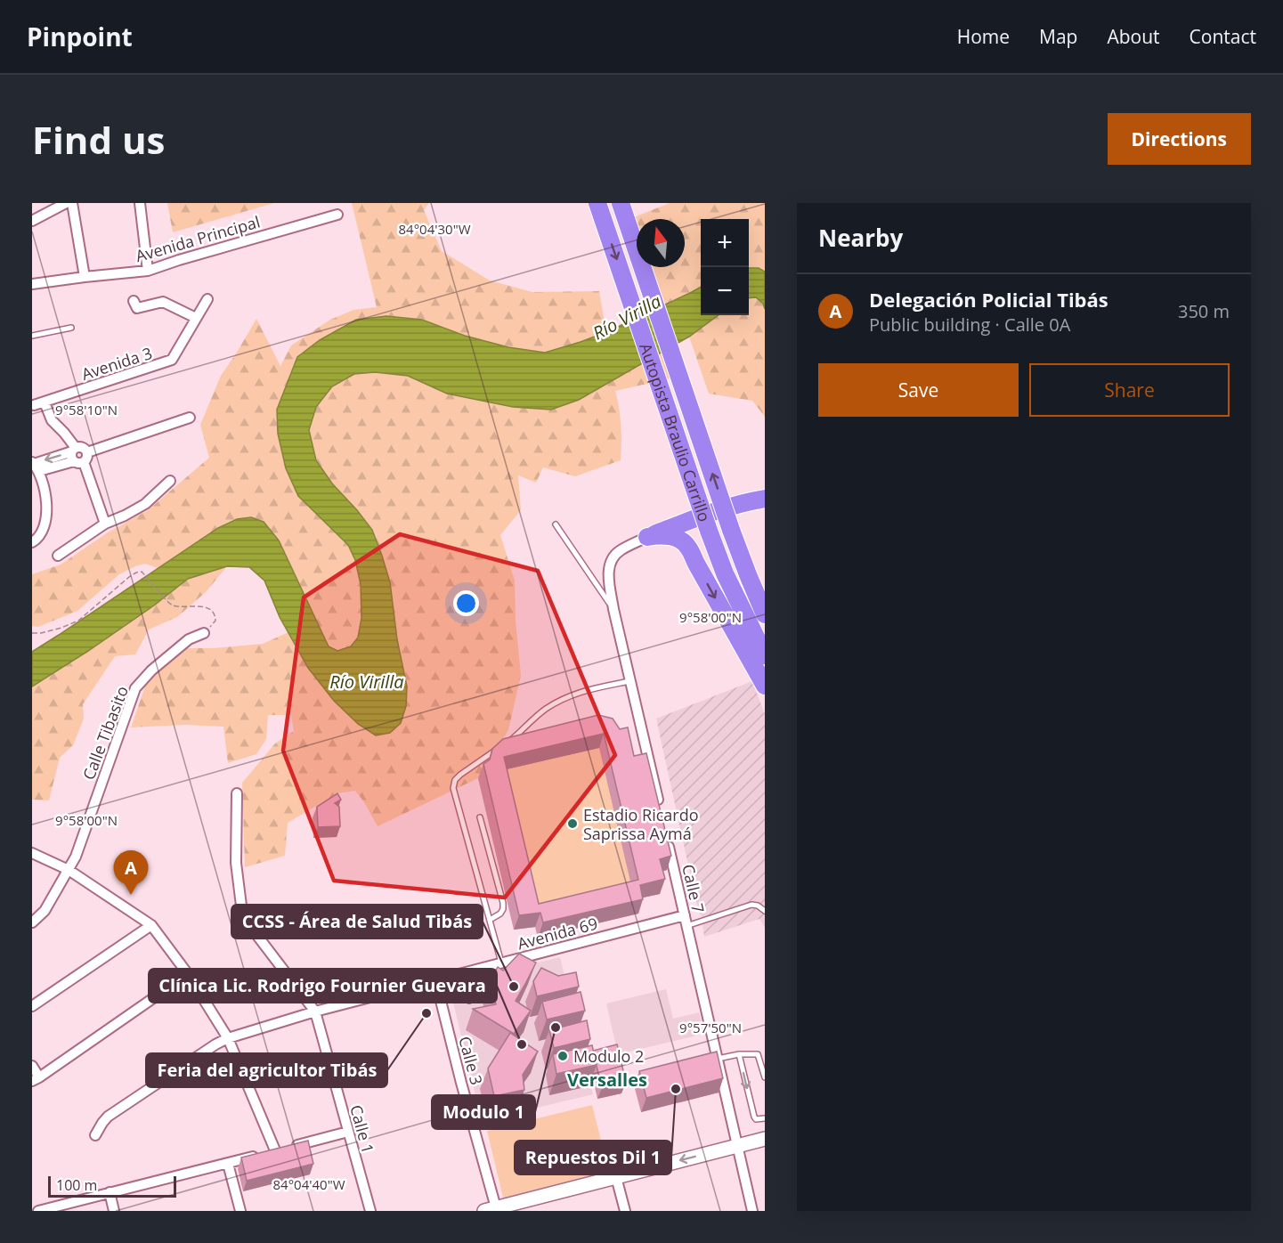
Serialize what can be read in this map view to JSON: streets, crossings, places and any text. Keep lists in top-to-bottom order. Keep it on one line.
{"streets":{"highway":["Autopista Braulio Carrillo"],"street":["Avenida Principal","Avenida 3","Calle Tibasito","Calle 7","Avenida 69","Calle 3","Calle 1"]},"crossings":[["Calle 7","Avenida 69"],["Avenida 69","Calle 3"],["Avenida 69","Calle 1"]],"districts":["Versalles"],"water":["Río Virilla"],"places":["Estadio Ricardo Saprissa Aymá","CCSS - Área de Salud Tibás","Feria del agricultor Tibás","Modulo 1","Clínica Lic. Rodrigo Fournier Guevara","Modulo 2","Repuestos Dil 1"],"scale_bar":"100 m","north":"top","page":{"header":"Pinpoint","nav":["Home","Map","About","Contact"],"buttons":["Directions",["Save","Share"]],"title":"Find us","heading":"Nearby","map_buttons":["+","−"],"list":[{"mark":"A","name":"Delegación Policial Tibás","note":"Public building · Calle 0A","value":"350 m"}],"pins":"A","scale":"100 m"},"coordinates":["84°04'30\"W","9°58'10\"N","9°58'00\"N","9°57'50\"N","84°04'40\"W"]}
